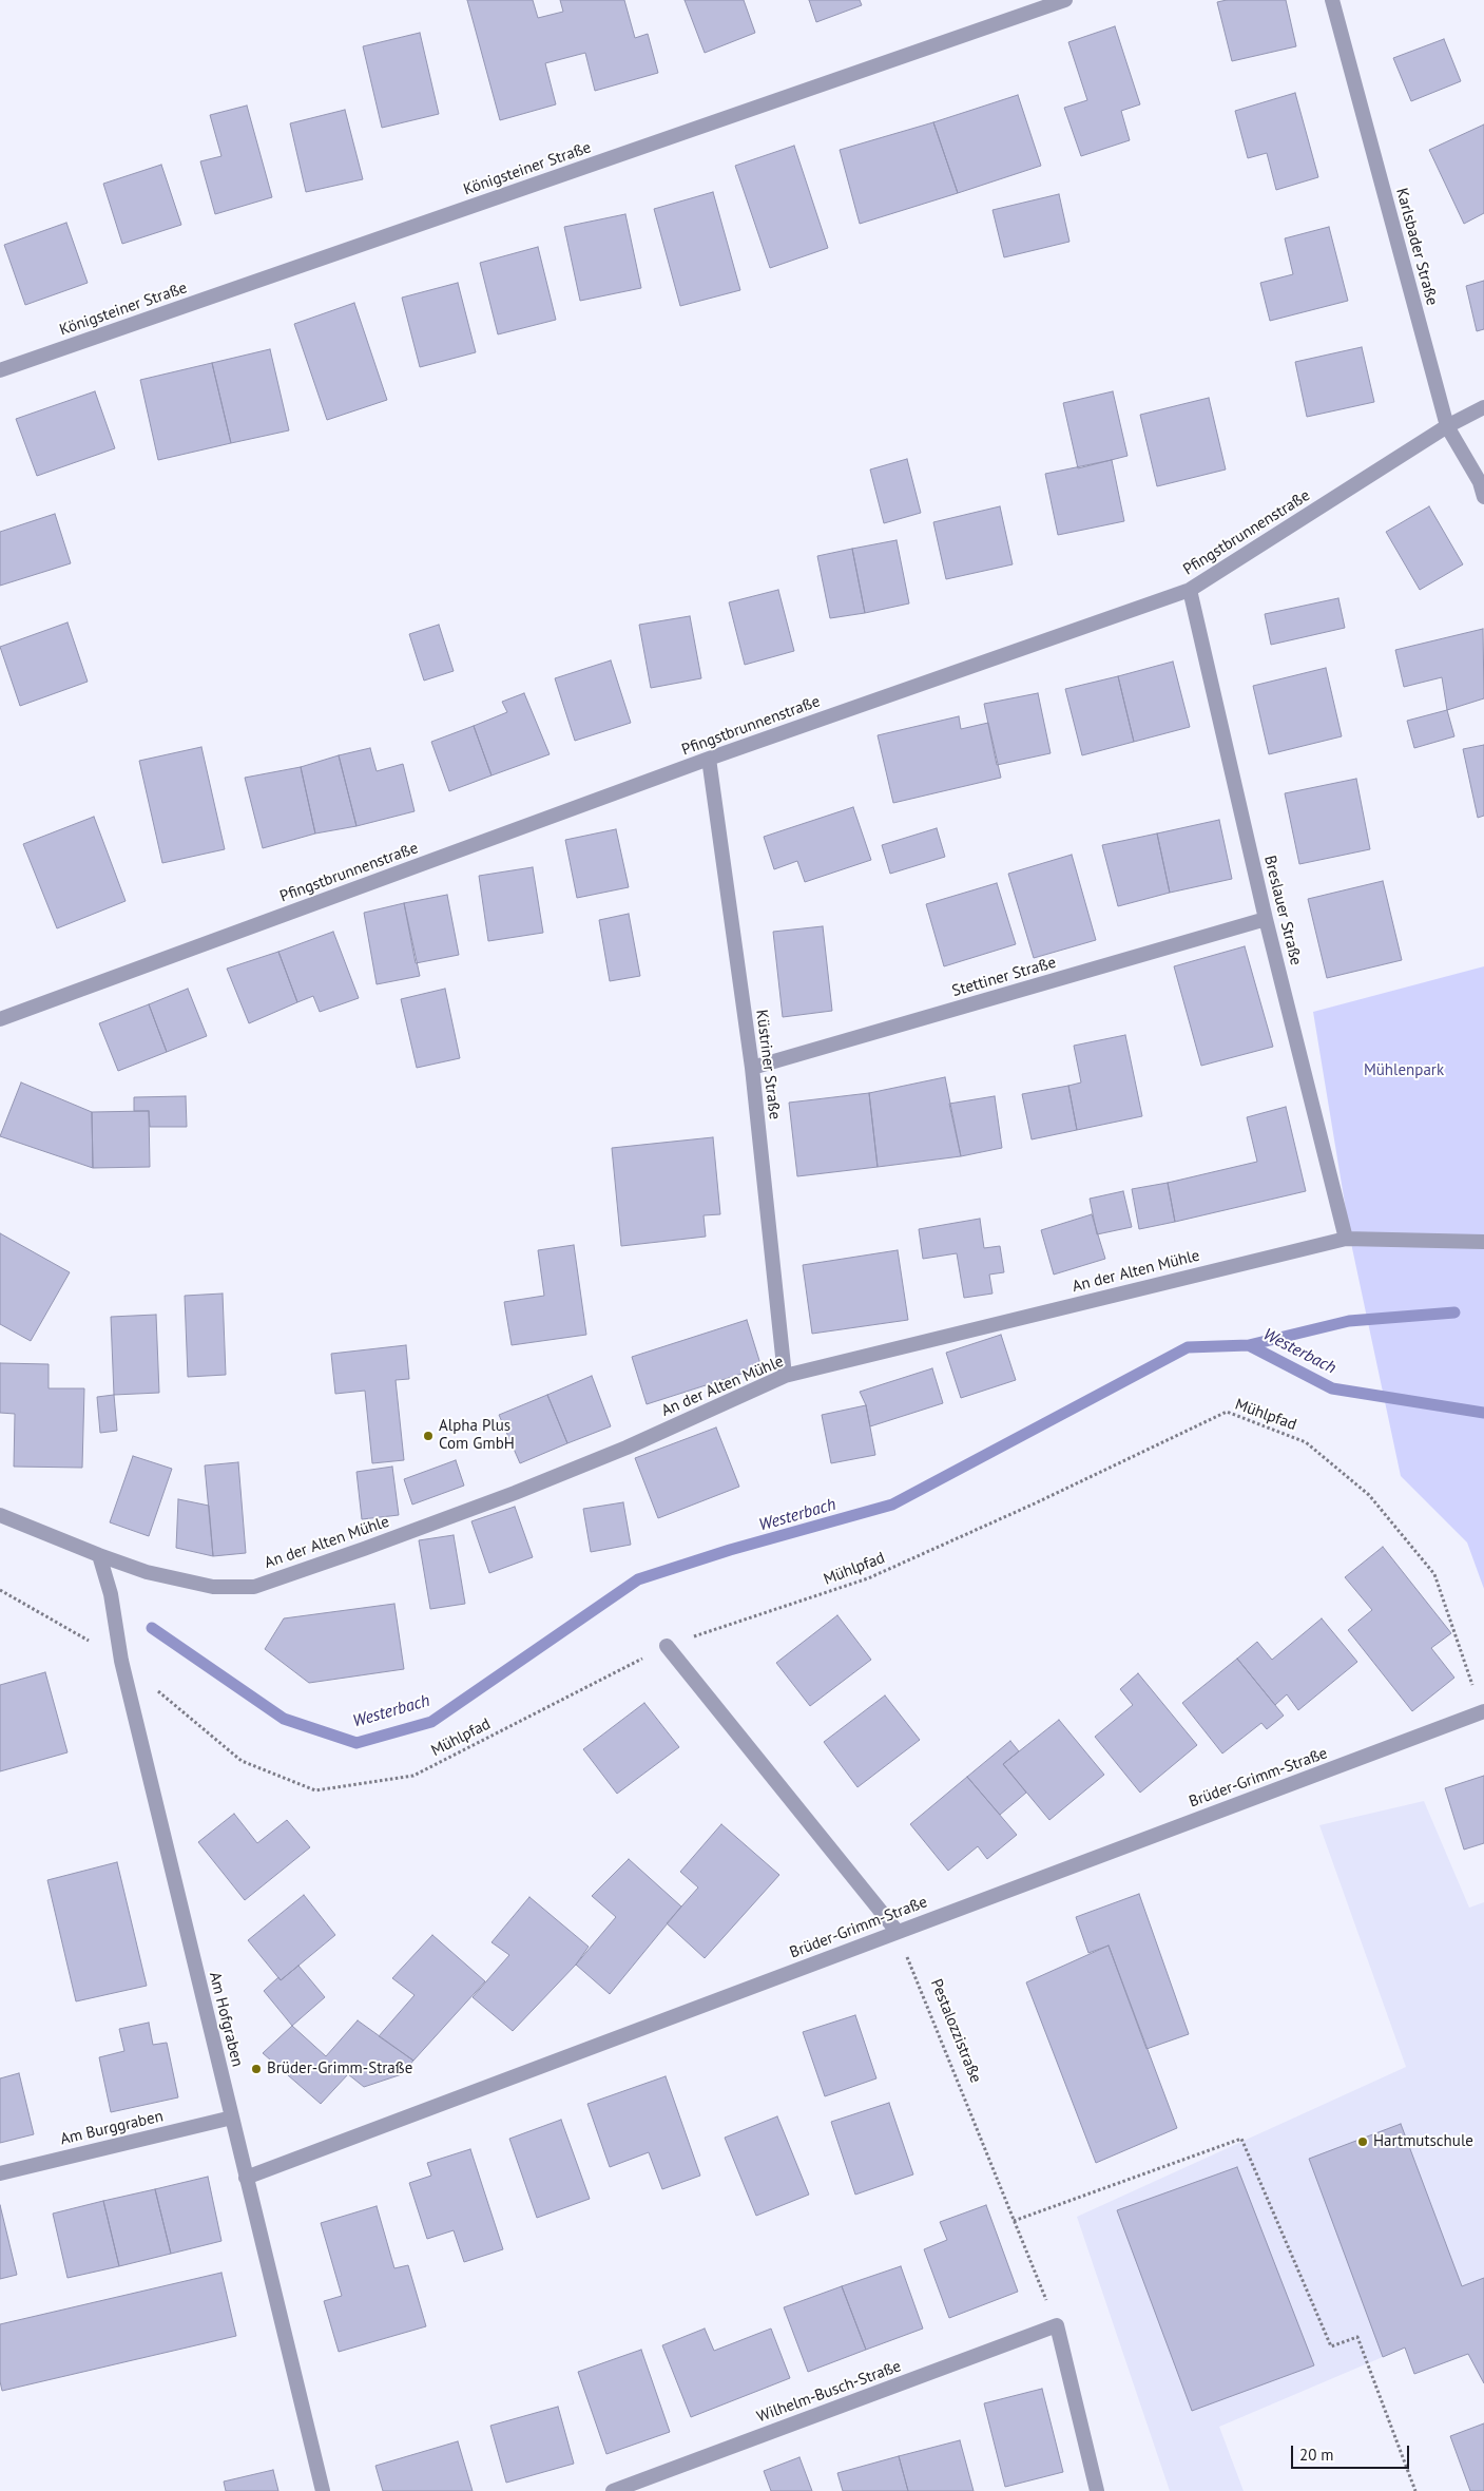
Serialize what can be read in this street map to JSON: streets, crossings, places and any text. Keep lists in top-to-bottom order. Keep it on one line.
{"streets":{"street":["Königsteiner Straße","Karlsbader Straße","Pfingstbrunnenstraße","Breslauer Straße","Stettiner Straße","Küstriner Straße","An der Alten Mühle","Brüder-Grimm-Straße","Am Hofgraben","Am Burggraben","Wilhelm-Busch-Straße"],"path":["Mühlpfad","Pestalozzistraße"]},"crossings":[["Karlsbader Straße","Pfingstbrunnenstraße"],["Pfingstbrunnenstraße","Breslauer Straße"],["Pfingstbrunnenstraße","Küstriner Straße"],["Breslauer Straße","Stettiner Straße"],["Breslauer Straße","An der Alten Mühle"],["Stettiner Straße","Küstriner Straße"],["Küstriner Straße","An der Alten Mühle"],["An der Alten Mühle","Am Hofgraben"],["Mühlpfad","Brüder-Grimm-Straße"],["Mühlpfad","Am Hofgraben"],["Brüder-Grimm-Straße","Am Hofgraben"],["Brüder-Grimm-Straße","Pestalozzistraße"],["Am Hofgraben","Am Burggraben"],["Pestalozzistraße","Wilhelm-Busch-Straße"]],"water":["Westerbach"],"parks":["Mühlenpark"],"places":["Alpha Plus Com GmbH","Brüder-Grimm-Straße","Hartmutschule"],"scale_bar":"20 m"}
